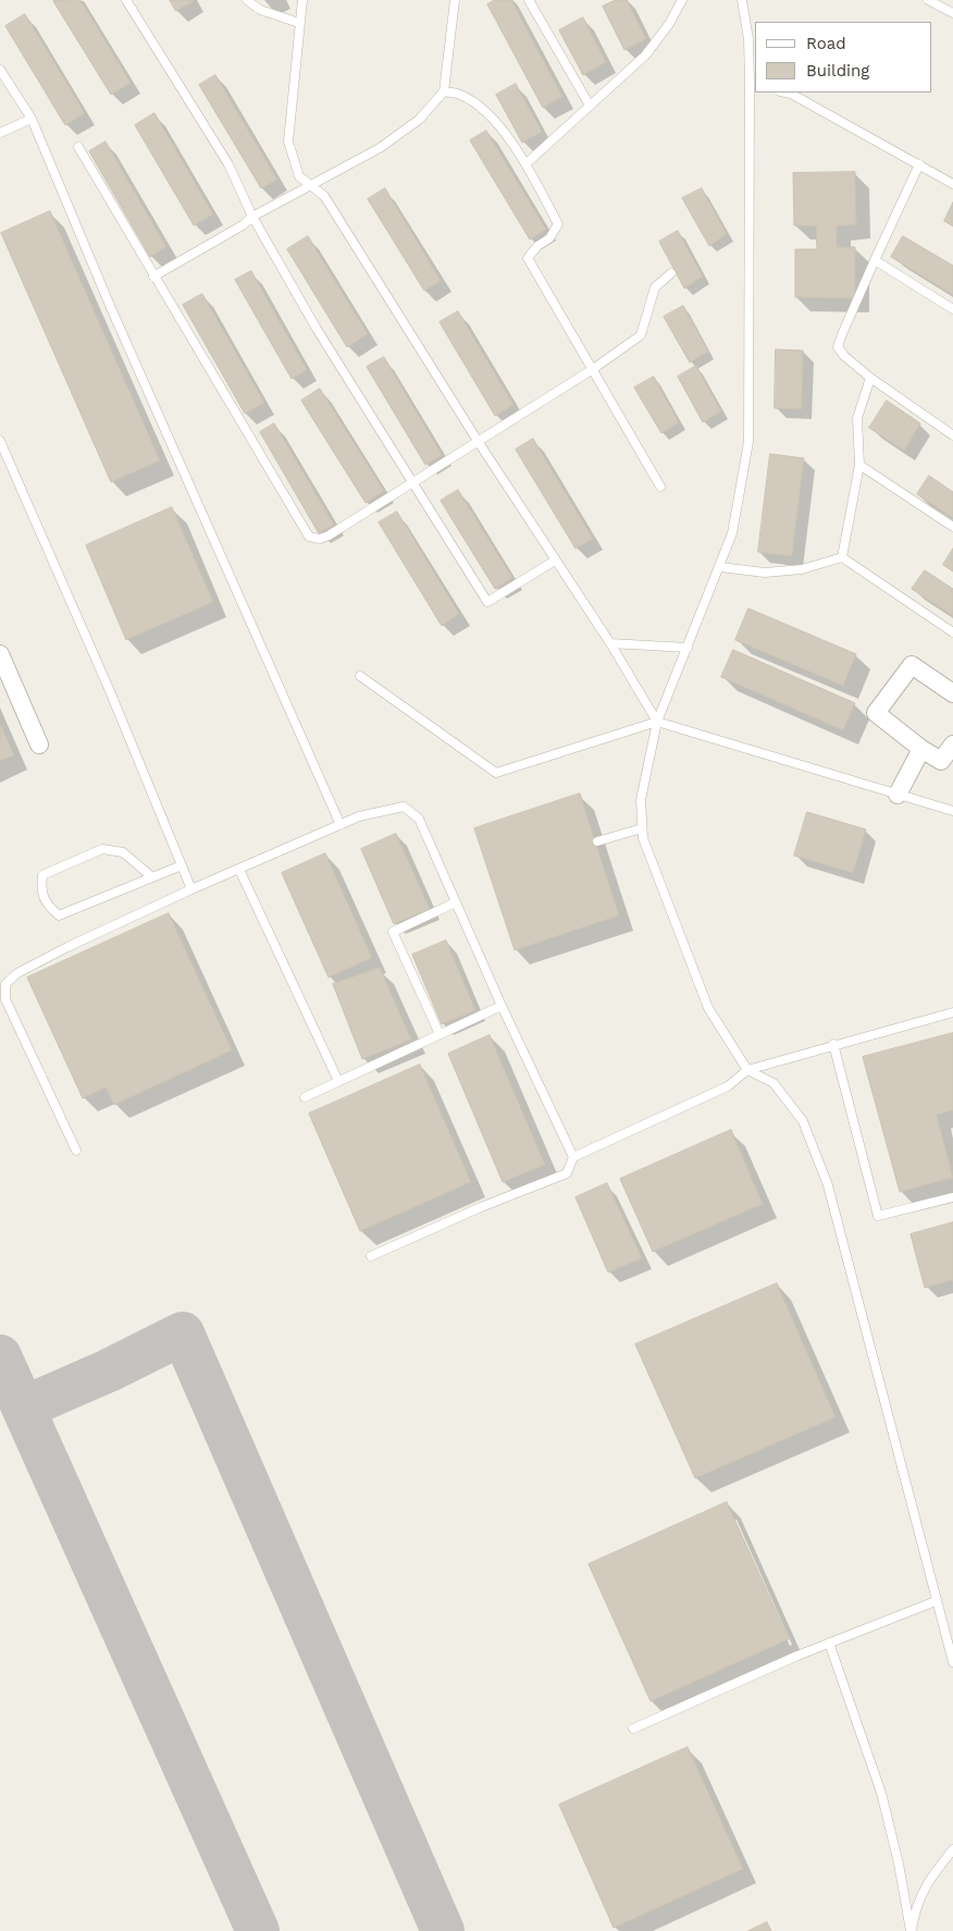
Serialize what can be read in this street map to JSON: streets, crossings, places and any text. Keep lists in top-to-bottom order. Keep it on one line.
{"legend":["Road","Building"]}
